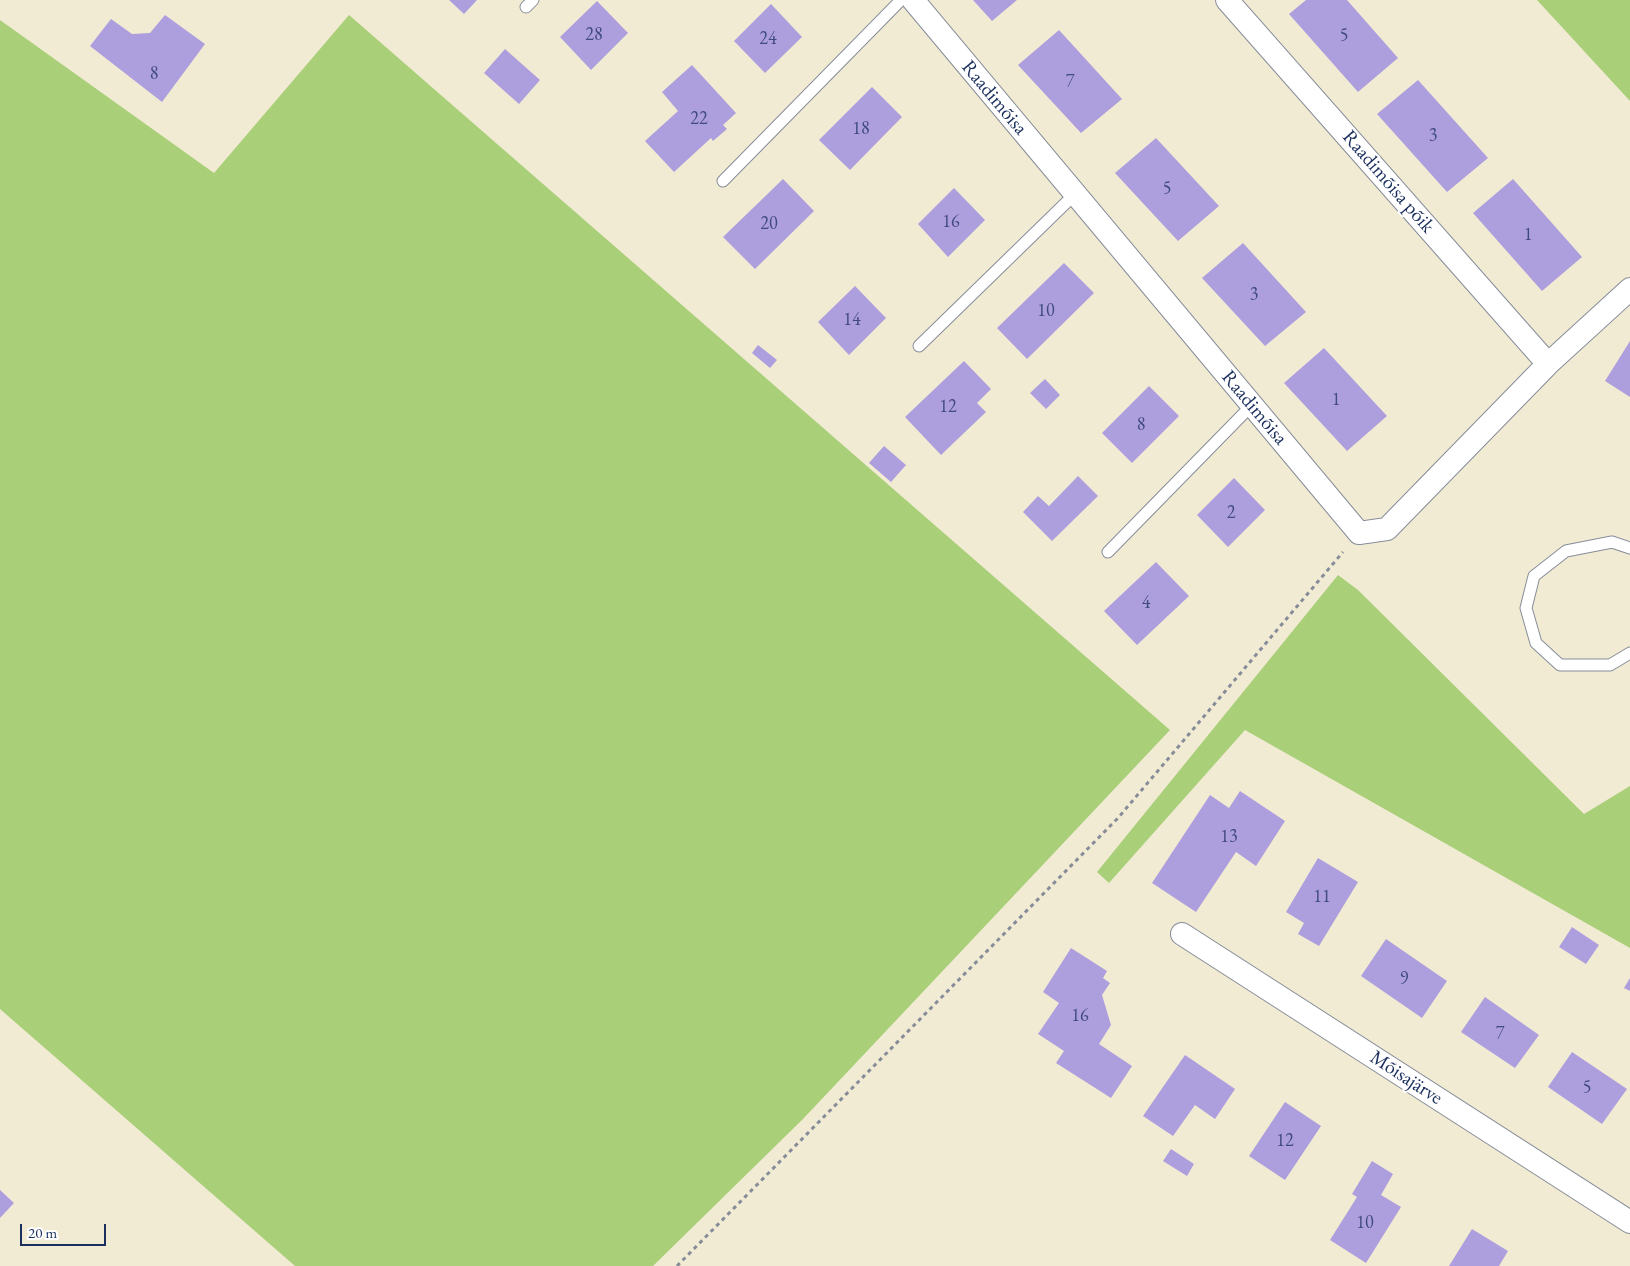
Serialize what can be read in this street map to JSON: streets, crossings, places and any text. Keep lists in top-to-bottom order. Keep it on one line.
{"streets":{"street":["Raadimõisa","Raadimõisa põik","Mõisajärve"]},"house_numbers":["28","5","24","8","7","22","18","3","5","16","20","1","3","10","14","1","12","8","2","4","13","11","9","16","7","5","12","10"],"scale_bar":"20 m"}
